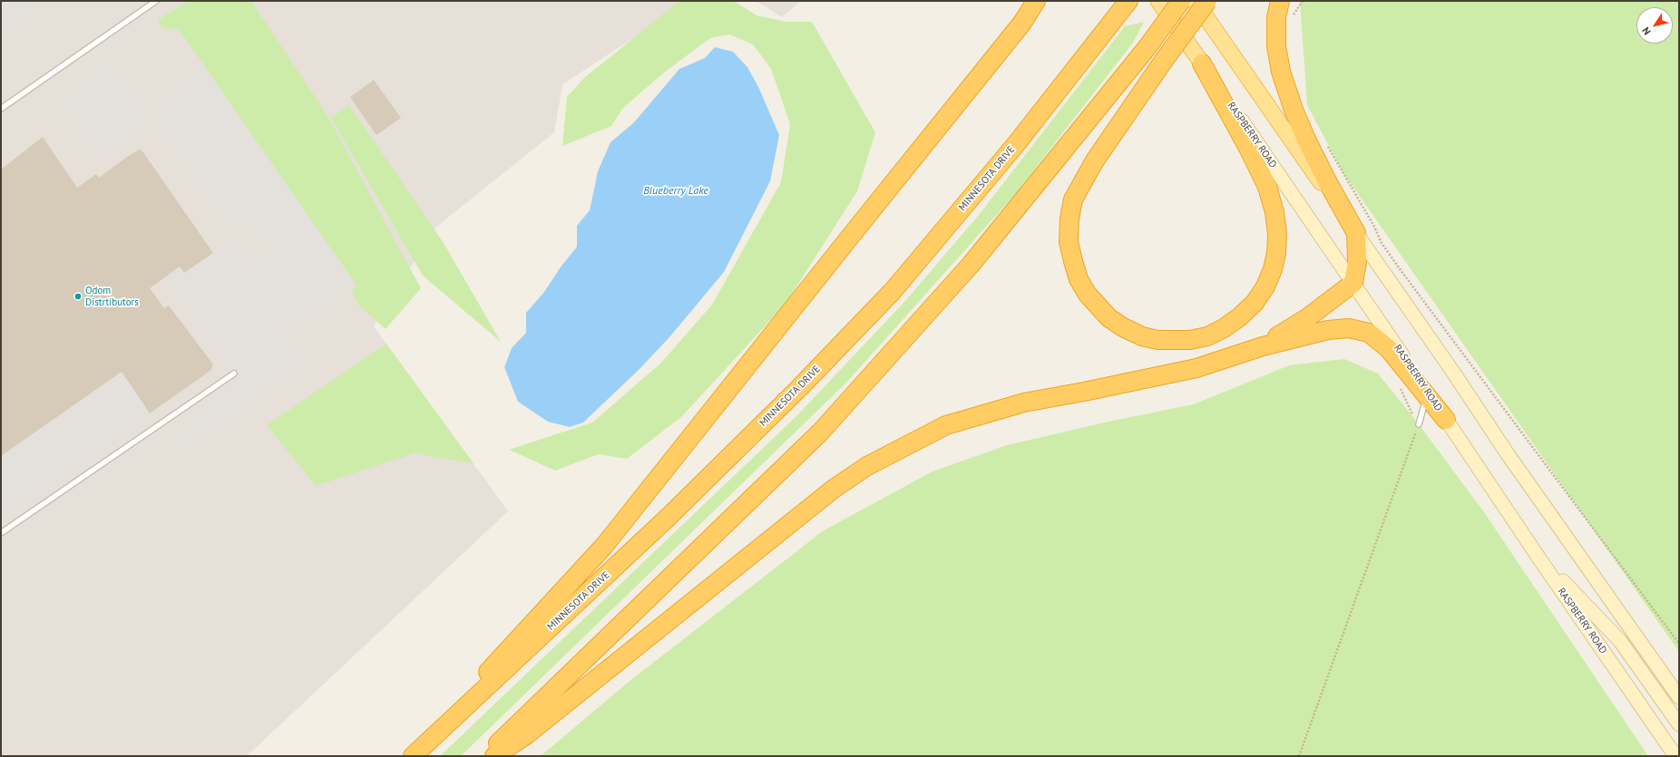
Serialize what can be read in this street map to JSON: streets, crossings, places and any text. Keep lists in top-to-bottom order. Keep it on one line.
{"streets":{"highway":["MINNESOTA DRIVE"],"main road":["RASPBERRY ROAD"]},"water":["Blueberry Lake"],"places":["Odom Distrtibutors"],"north":"bottom left"}
